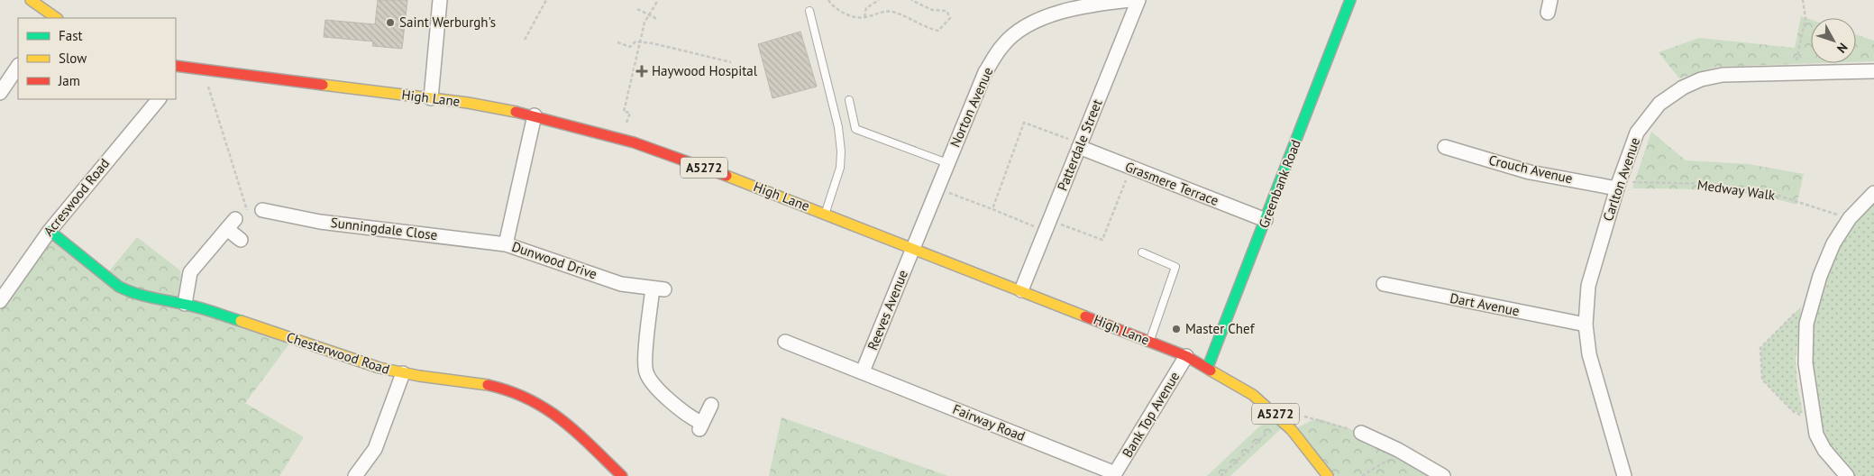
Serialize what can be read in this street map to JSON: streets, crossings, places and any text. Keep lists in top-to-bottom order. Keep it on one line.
{"streets":{"main road":["High Lane","A5272","Greenbank Road","Chesterwood Road"],"street":["Norton Avenue","Patterdale Street","Crouch Avenue","Carlton Avenue","Grasmere Terrace","Acreswood Road","Sunningdale Close","Dunwood Drive","Dart Avenue","Reeves Avenue","Bank Top Avenue","Fairway Road"],"path":["Medway Walk"]},"crossings":[["High Lane","Norton Avenue"],["High Lane","Patterdale Street"],["High Lane","Greenbank Road"],["High Lane","Dunwood Drive"],["High Lane","Reeves Avenue"],["High Lane","Bank Top Avenue"],["Norton Avenue","Reeves Avenue"],["Patterdale Street","Grasmere Terrace"],["Crouch Avenue","Carlton Avenue"],["Crouch Avenue","Medway Walk"],["Carlton Avenue","Medway Walk"],["Carlton Avenue","Dart Avenue"],["Grasmere Terrace","Greenbank Road"],["Acreswood Road","Chesterwood Road"],["Sunningdale Close","Dunwood Drive"],["Reeves Avenue","Fairway Road"],["Bank Top Avenue","Fairway Road"]],"places":{"other":["Saint Werburgh's","Master Chef"],"health":["Haywood Hospital"]},"legend":["Fast","Slow","Jam"],"north":"bottom right"}
